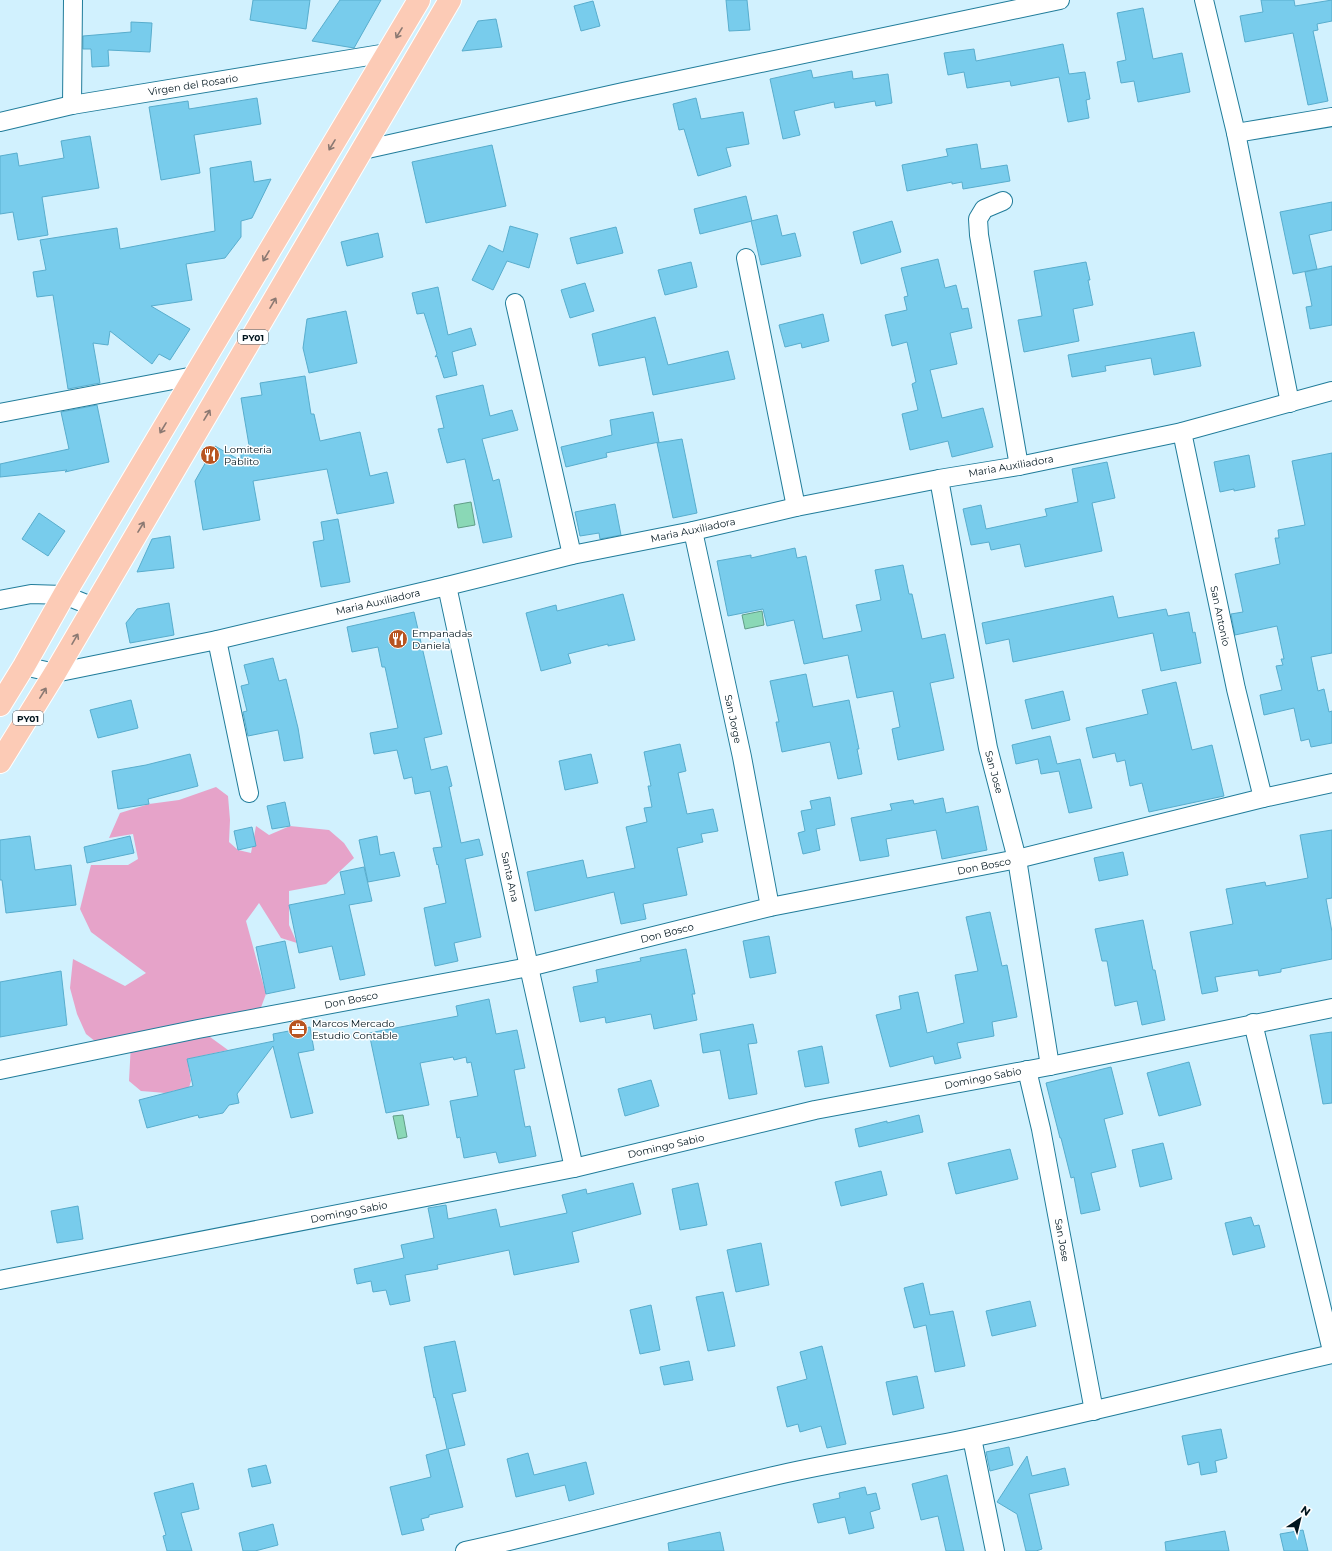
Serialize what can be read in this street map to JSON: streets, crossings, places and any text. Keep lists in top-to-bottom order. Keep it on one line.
{"streets":{"highway":["PY01"],"street":["Virgen del Rosario","Maria Auxiliadora","San Antonio","San Jorge","San Jose","Don Bosco","Santa Ana","Domingo Sabio"]},"crossings":[["Virgen del Rosario","PY01"],["PY01","Maria Auxiliadora"],["Maria Auxiliadora","San Antonio"],["Maria Auxiliadora","San Jorge"],["Maria Auxiliadora","San Jose"],["Maria Auxiliadora","Santa Ana"],["San Antonio","Don Bosco"],["San Jorge","Don Bosco"],["San Jose","Don Bosco"],["San Jose","Domingo Sabio"],["Don Bosco","Santa Ana"],["Santa Ana","Domingo Sabio"]],"places":{"restaurant":["Lomiteria Pablito","Empanadas Daniela"],"office":["Marcos Mercado Estudio Contable"]},"north":"top right"}
